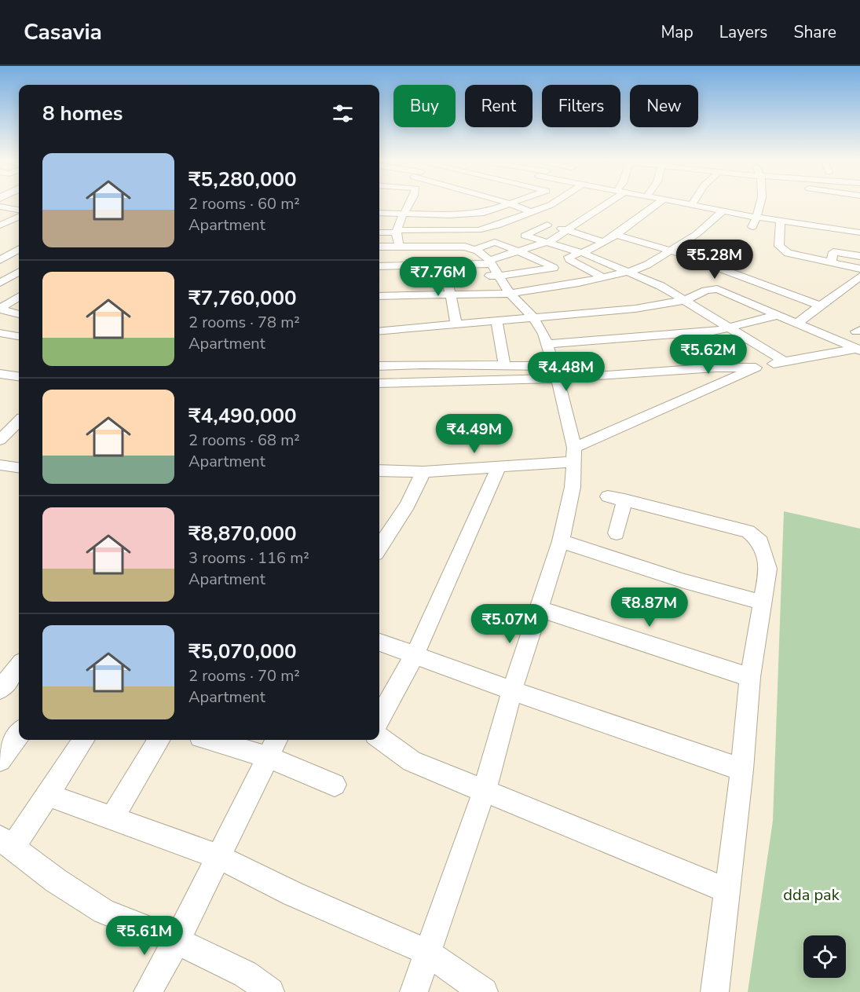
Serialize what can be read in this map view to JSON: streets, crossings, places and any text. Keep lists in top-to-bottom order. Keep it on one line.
{"parks":["dda pak"],"page":{"header":"Casavia","nav":["Map","Layers","Share"],"chip":["Buy","Rent","Filters","New"],"heading":"8 homes","list":[{"name":"₹5,280,000","note":"2 rooms · 60 m² · Apartment"},{"name":"₹7,760,000","note":"2 rooms · 78 m² · Apartment"},{"name":"₹4,490,000","note":"2 rooms · 68 m² · Apartment"},{"name":"₹8,870,000","note":"3 rooms · 116 m² · Apartment"},{"name":"₹5,070,000","note":"2 rooms · 70 m² · Apartment"}],"price":["₹5.28M","₹7.76M","₹5.62M","₹4.48M","₹4.49M","₹8.87M","₹5.07M","₹5.61M"]}}
